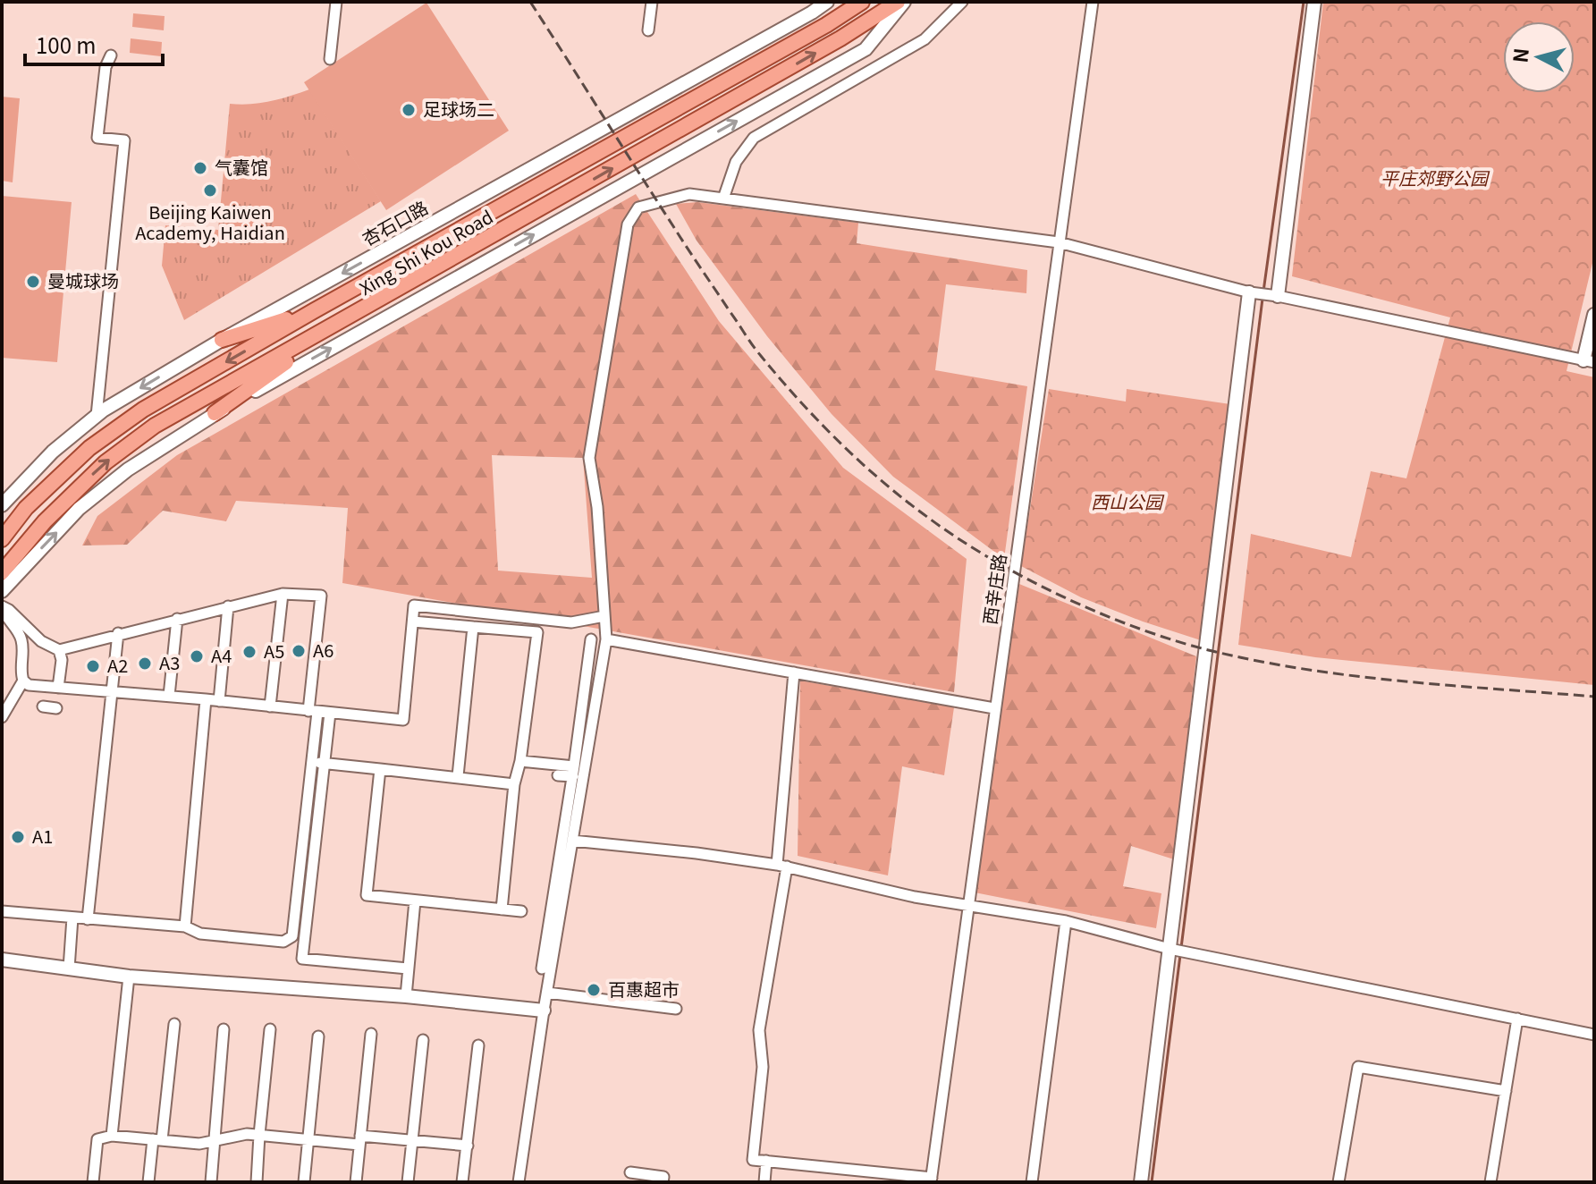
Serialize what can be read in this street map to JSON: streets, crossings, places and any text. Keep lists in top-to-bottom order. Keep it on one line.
{"streets":{"main road":["Xing Shi Kou Road"],"street":["杏石口路","西辛庄路"]},"parks":["平庄郊野公园","西山公园"],"places":["足球场二","气囊馆","Beijing Kaiwen Academy, Haidian","曼城球场","A6","A5","A4","A3","A2","A1","百惠超市"],"scale_bar":"100 m","north":"left"}
